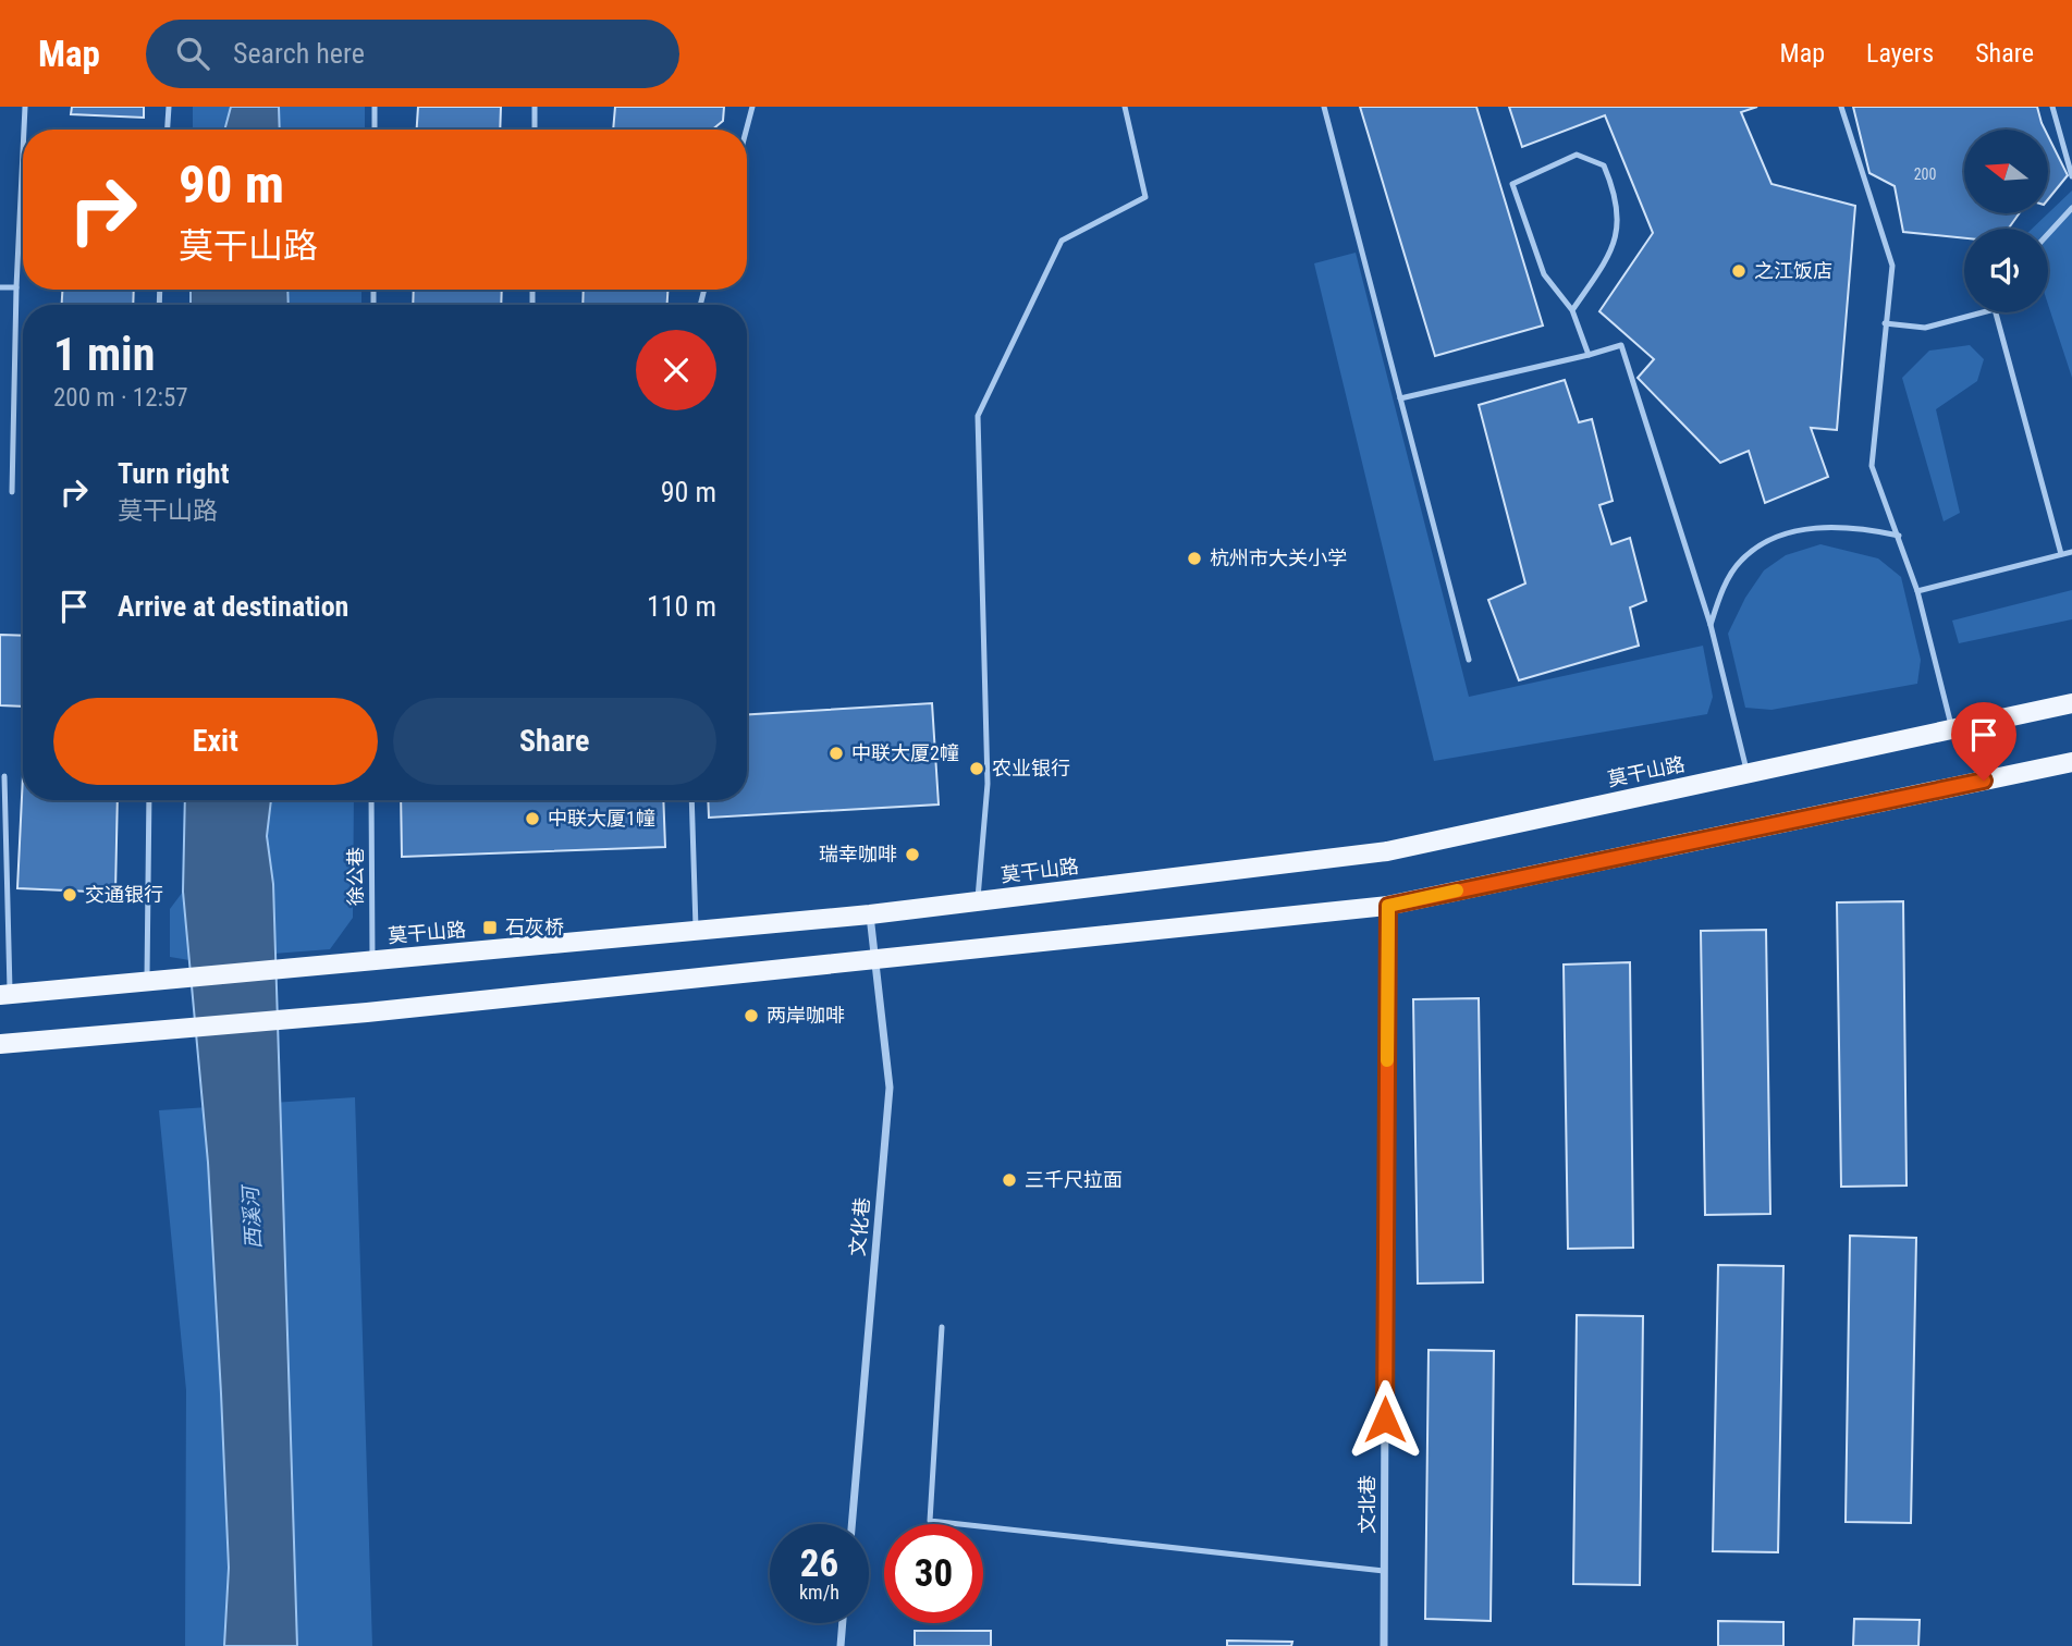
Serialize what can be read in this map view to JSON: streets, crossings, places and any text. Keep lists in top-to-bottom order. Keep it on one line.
{"streets":{"main road":["莫干山路"],"street":["文化巷","文北巷"],"lane":["徐公巷"]},"crossings":[["莫干山路","徐公巷"],["莫干山路","文化巷"]],"water":["西溪河"],"places":{"other":["之江饭店","杭州市大关小学","中联大厦2幢","农业银行","中联大厦1幢","瑞幸咖啡","交通银行","两岸咖啡","三千尺拉面"],"transit":["石灰桥"]},"house_numbers":["200"],"north":"left","page":{"header":"Map","search":"Search here","nav":["Map","Layers","Share"],"turn":["90 m","莫干山路"],"heading":["1 min","200 m · 12:57"],"list":[{"name":"Turn right","note":"莫干山路","value":"90 m"},{"name":"Arrive at destination","value":"110 m"}],"buttons":["Exit","Share"],"speed":"26 km/h","limit":"30"}}
